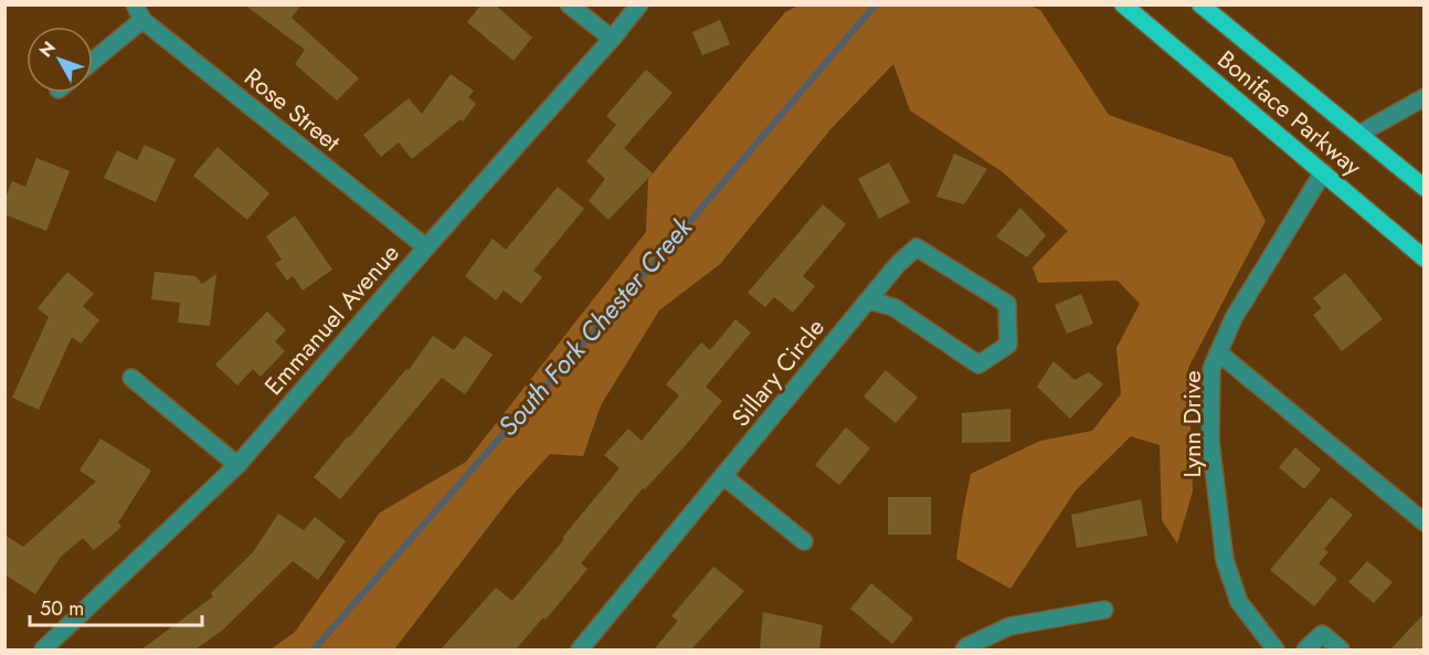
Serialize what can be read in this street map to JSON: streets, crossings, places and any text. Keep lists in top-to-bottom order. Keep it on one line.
{"streets":{"main road":["Boniface Parkway"],"street":["Rose Street","Emmanuel Avenue","Sillary Circle","Lynn Drive"]},"crossings":[["Rose Street","Emmanuel Avenue"],["Boniface Parkway","Lynn Drive"]],"water":["South Fork Chester Creek"],"scale_bar":"50 m","north":"top left"}
